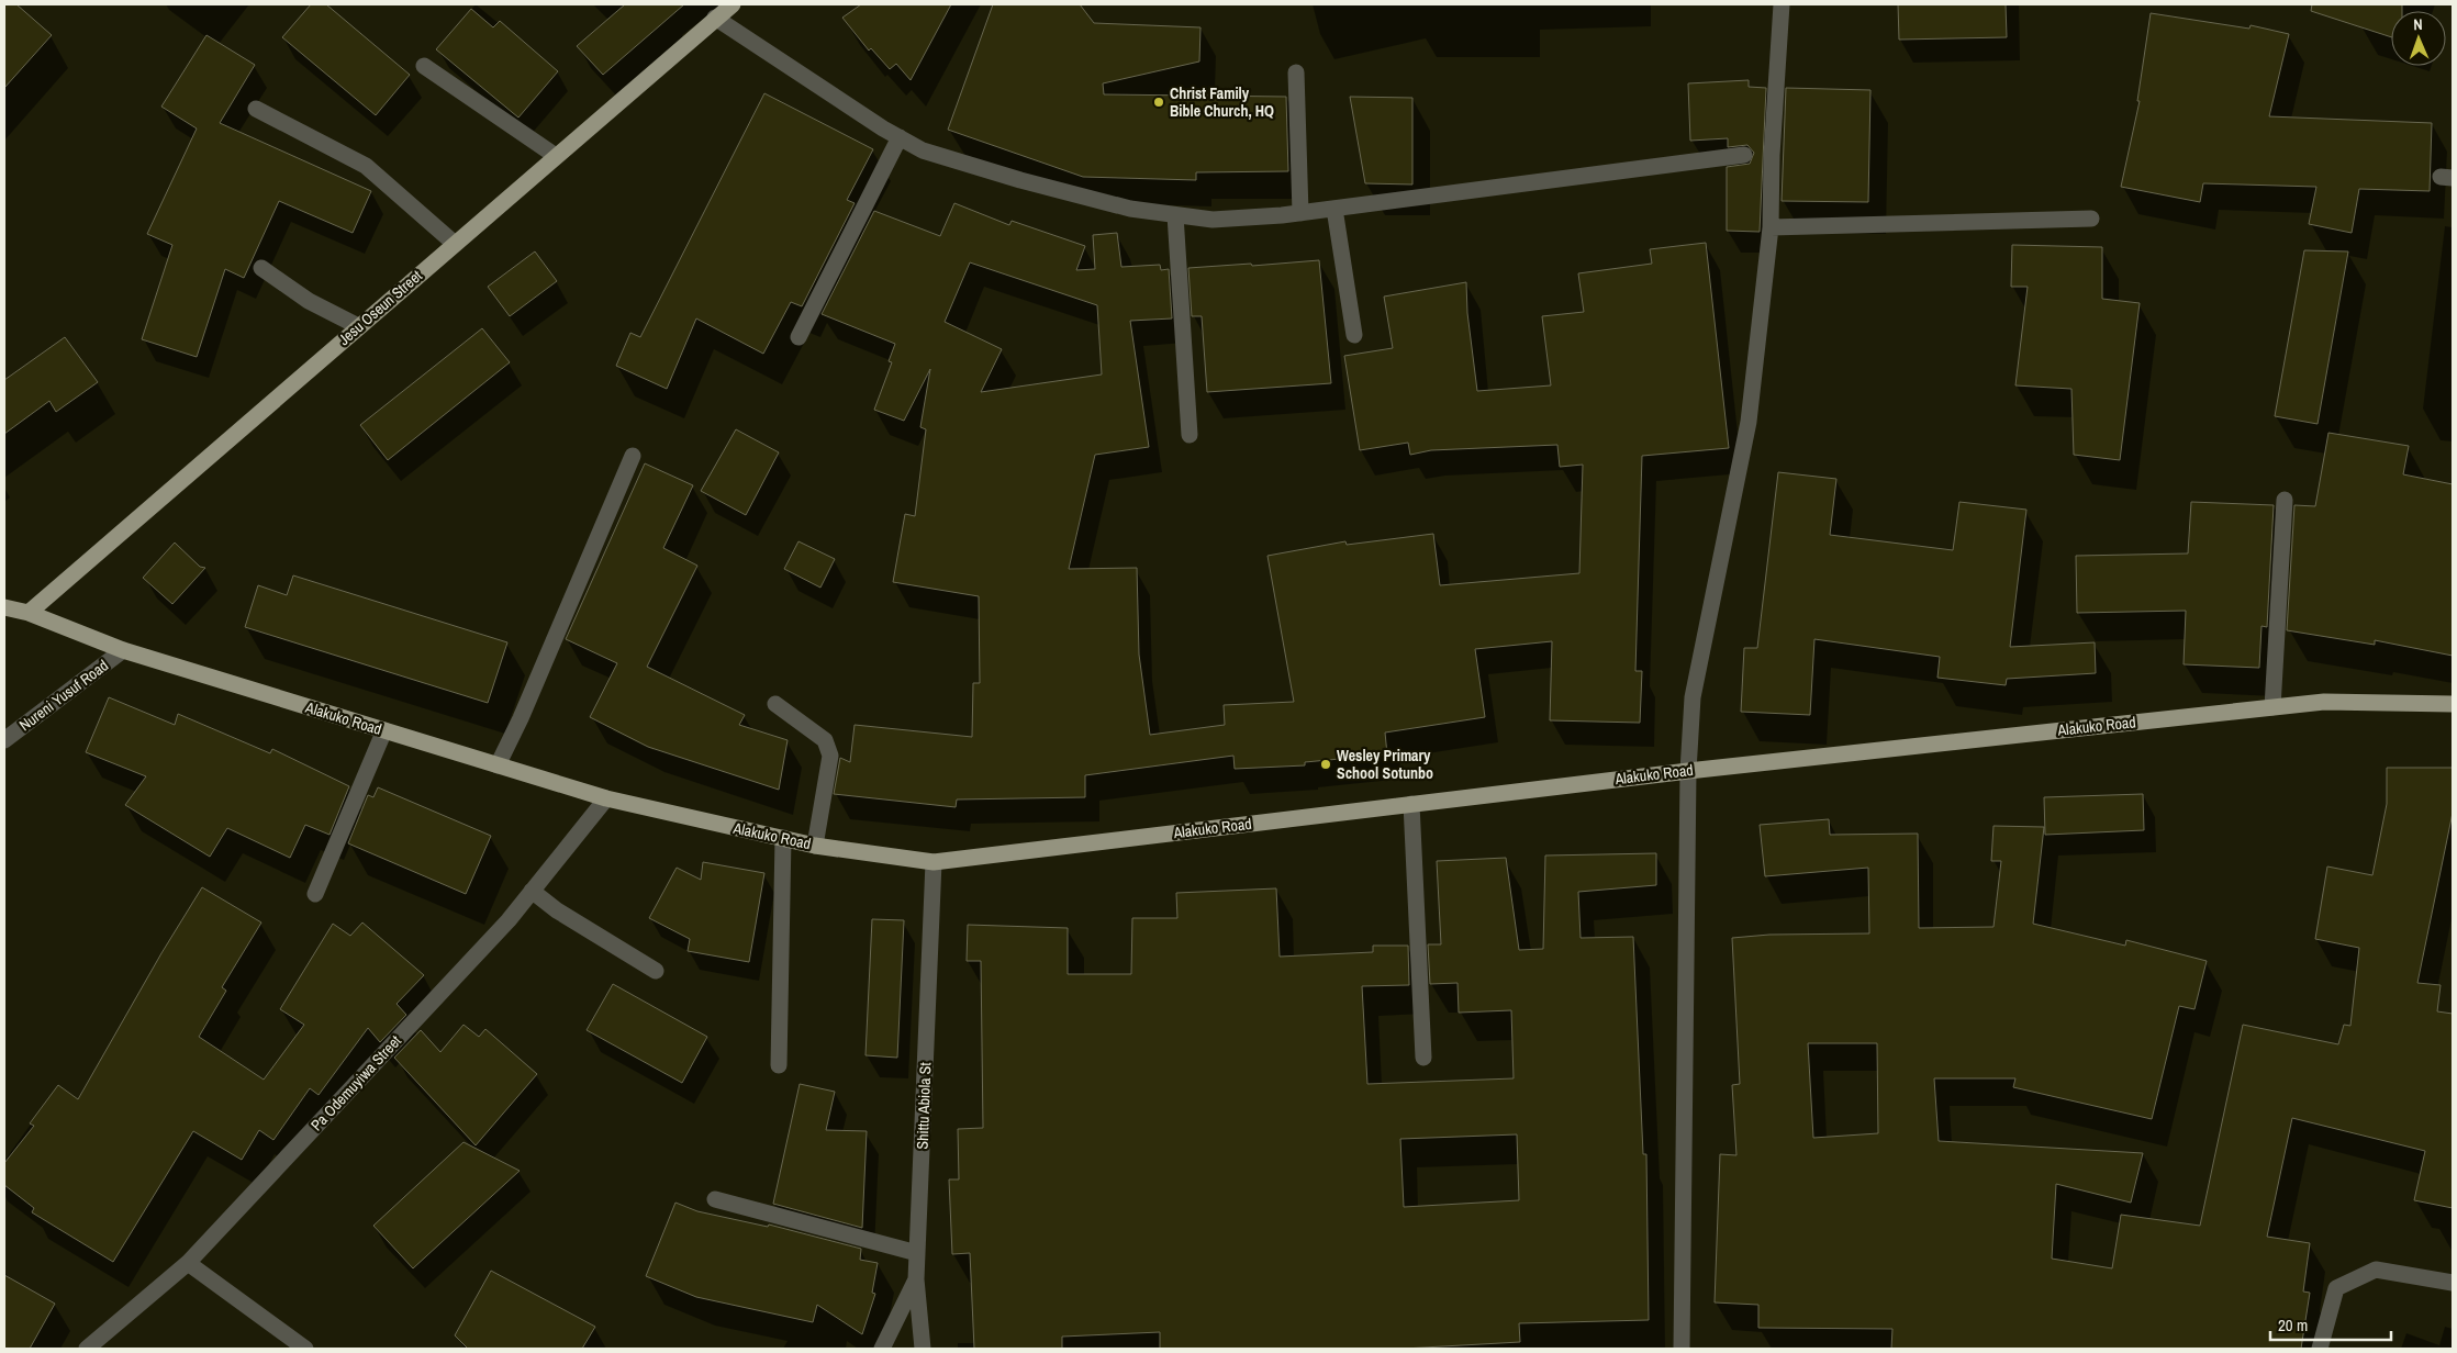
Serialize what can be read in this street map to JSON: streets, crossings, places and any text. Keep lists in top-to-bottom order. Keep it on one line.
{"streets":{"main road":["Jesu Oseun Street","Alakuko Road"],"street":["Nureni Yusuf Road","Pa Odemuyiwa Street","Shittu Abiola St"]},"crossings":[["Jesu Oseun Street","Alakuko Road"],["Nureni Yusuf Road","Alakuko Road"],["Alakuko Road","Pa Odemuyiwa Street"],["Alakuko Road","Shittu Abiola St"]],"places":["Christ Family Bible Church, HQ","Wesley Primary School Sotunbo"],"scale_bar":"20 m","north":"top"}
